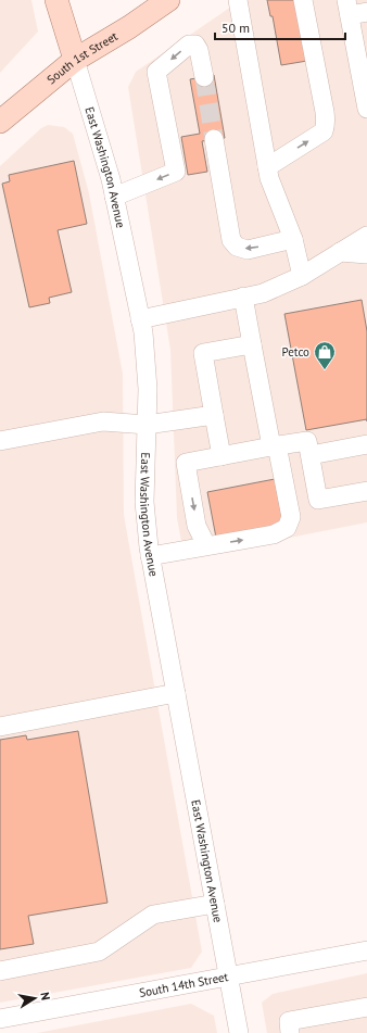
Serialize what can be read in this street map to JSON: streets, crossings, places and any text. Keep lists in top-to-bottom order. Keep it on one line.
{"streets":{"main road":["South 1st Street","East Washington Avenue"],"street":["South 14th Street"]},"crossings":[["South 1st Street","East Washington Avenue"],["East Washington Avenue","South 14th Street"]],"places":{"shop":["Petco"]},"scale_bar":"50 m","north":"right"}
